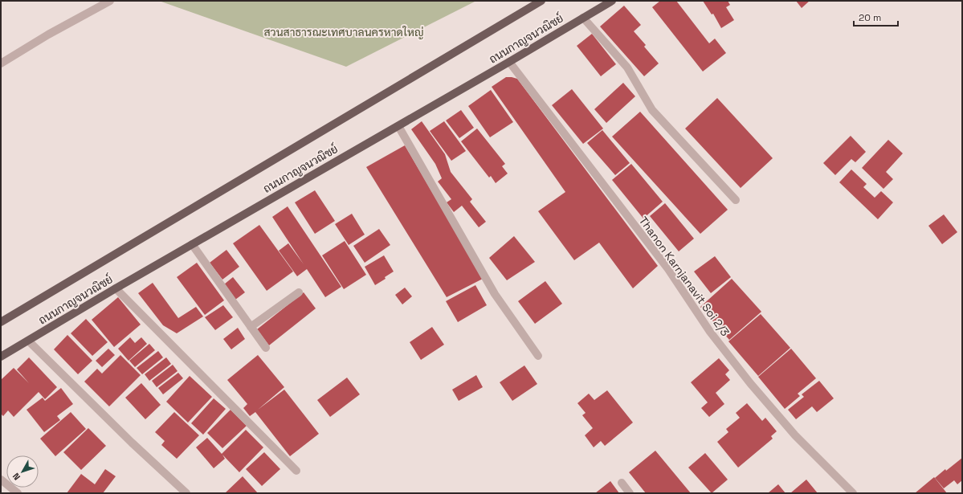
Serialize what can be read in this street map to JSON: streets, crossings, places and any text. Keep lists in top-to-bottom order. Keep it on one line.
{"streets":{"main road":["ถนนกาญจนวณิชย์"],"street":["Thanon Karnjanavit Soi 2/3"]},"crossings":[["ถนนกาญจนวณิชย์","Thanon Karnjanavit Soi 2/3"]],"parks":["สวนสาธารณะเทศบาลนครหาดใหญ่"],"scale_bar":"20 m","north":"bottom left"}
